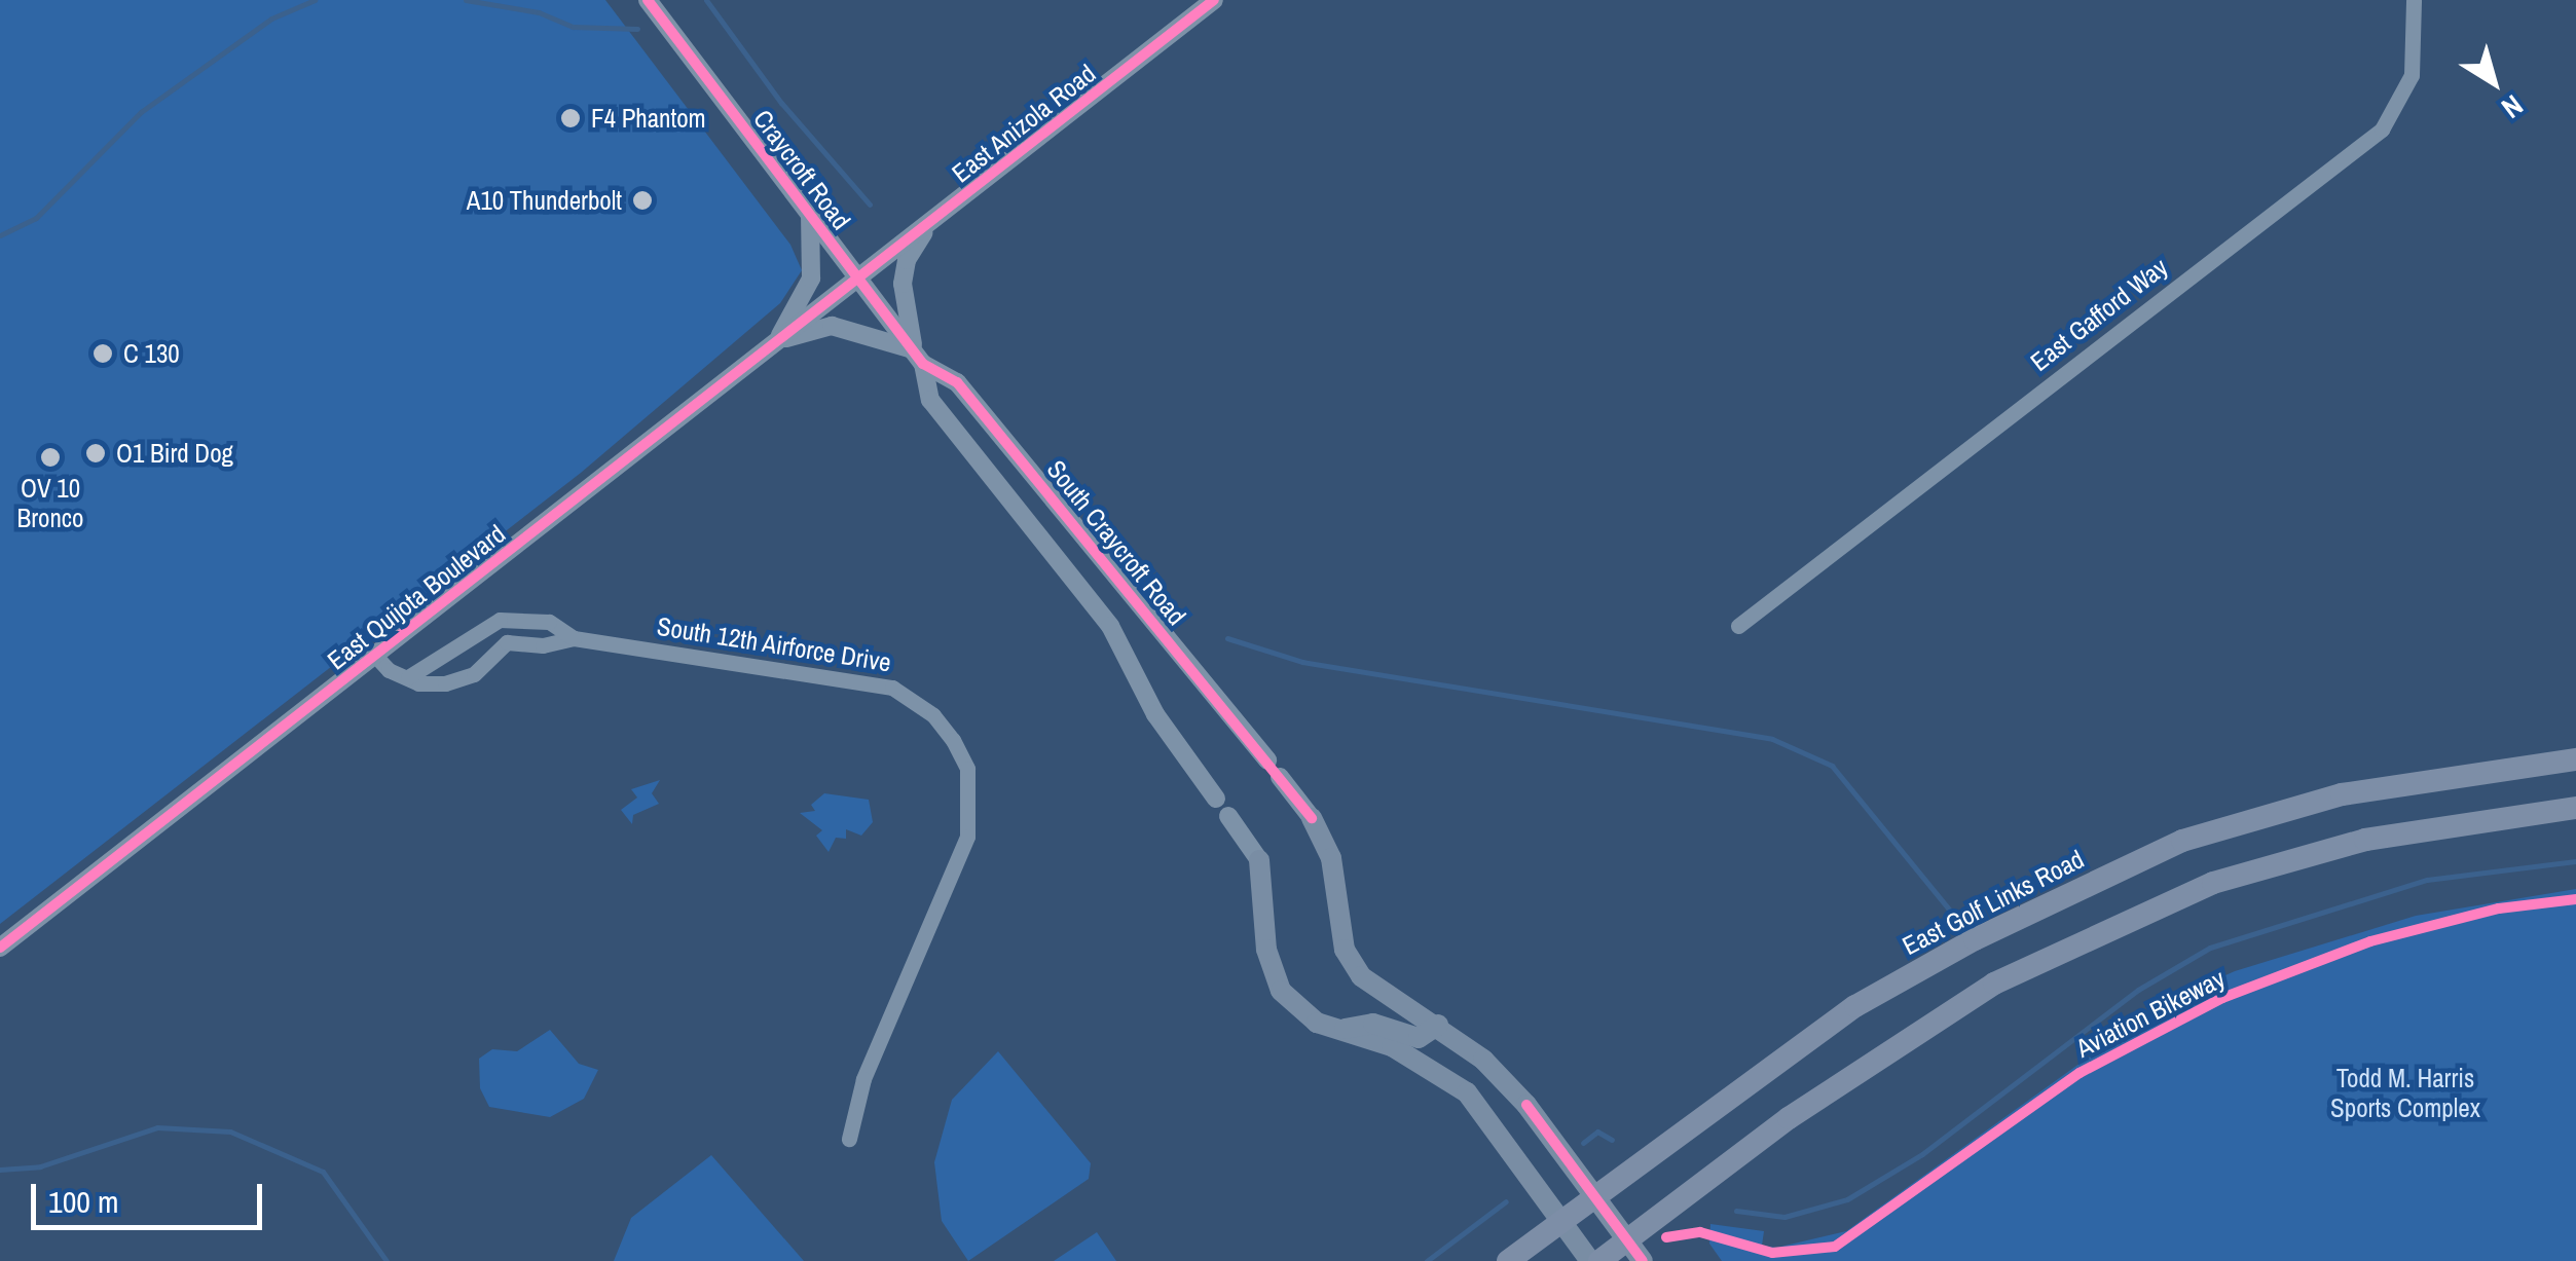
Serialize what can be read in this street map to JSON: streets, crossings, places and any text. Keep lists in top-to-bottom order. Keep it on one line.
{"streets":{"main road":["East Golf Links Road"],"street":["East Anizola Road","Craycroft Road","East Gafford Way","South Craycroft Road","East Quijota Boulevard","South 12th Airforce Drive"],"cycle path":["Aviation Bikeway"]},"crossings":[["East Anizola Road","Craycroft Road"],["East Anizola Road","East Quijota Boulevard"],["Craycroft Road","South Craycroft Road"],["Craycroft Road","East Quijota Boulevard"]],"parks":["Todd M. Harris Sports Complex"],"places":["F4 Phantom","A10 Thunderbolt","C 130","O1 Bird Dog","OV 10 Bronco"],"scale_bar":"100 m","north":"bottom right"}
